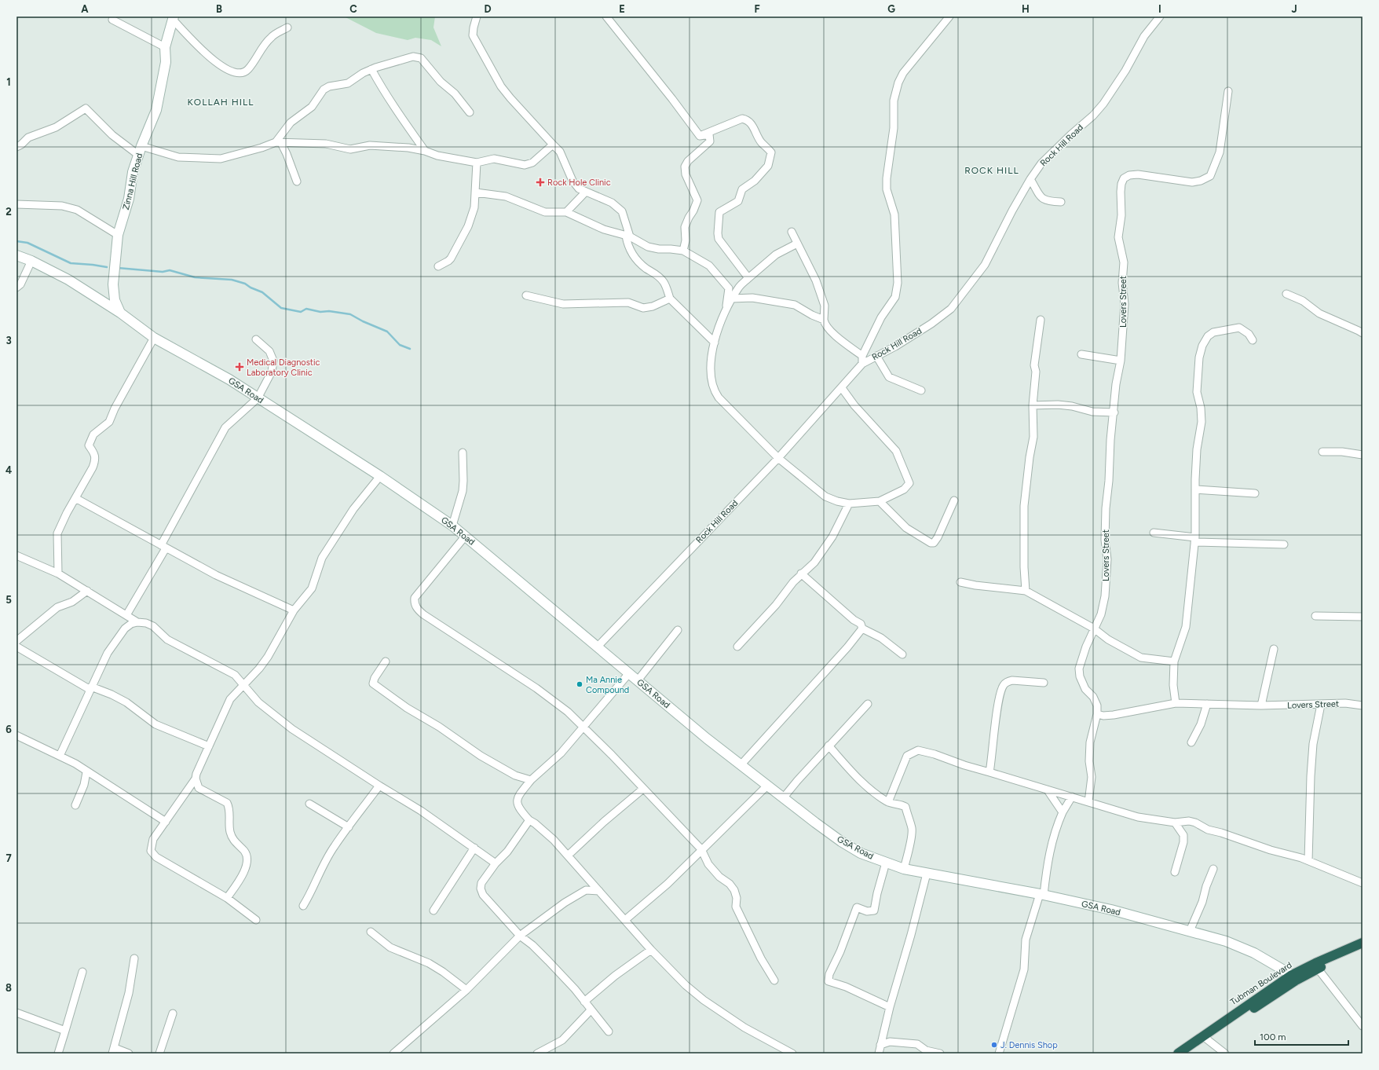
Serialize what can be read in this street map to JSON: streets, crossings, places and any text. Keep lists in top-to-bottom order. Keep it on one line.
{"streets":{"highway":["Tubman Boulevard"],"street":["Rock Hill Road","Zinna Hill Road","Lovers Street","GSA Road"]},"crossings":[["Rock Hill Road","GSA Road"],["Zinna Hill Road","GSA Road"],["GSA Road","Tubman Boulevard"]],"districts":["KOLLAH HILL","ROCK HILL"],"places":{"health":["Rock Hole Clinic","Medical Diagnostic Laboratory Clinic"],"other":["Ma Annie Compound","J. Dennis Shop"]},"scale_bar":"100 m","grid":{"columns":["A","B","C","D","E","F","G","H","I","J"],"rows":["1","2","3","4","5","6","7","8"]}}
